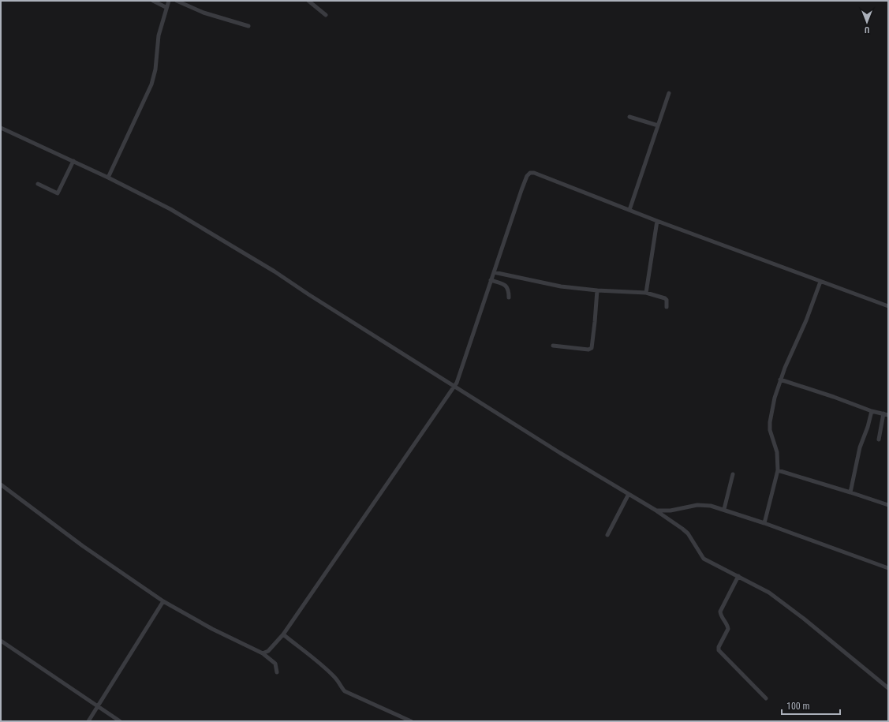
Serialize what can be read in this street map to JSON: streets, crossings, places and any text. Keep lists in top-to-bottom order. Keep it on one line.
{"scale_bar":"100 m","north":"bottom"}
